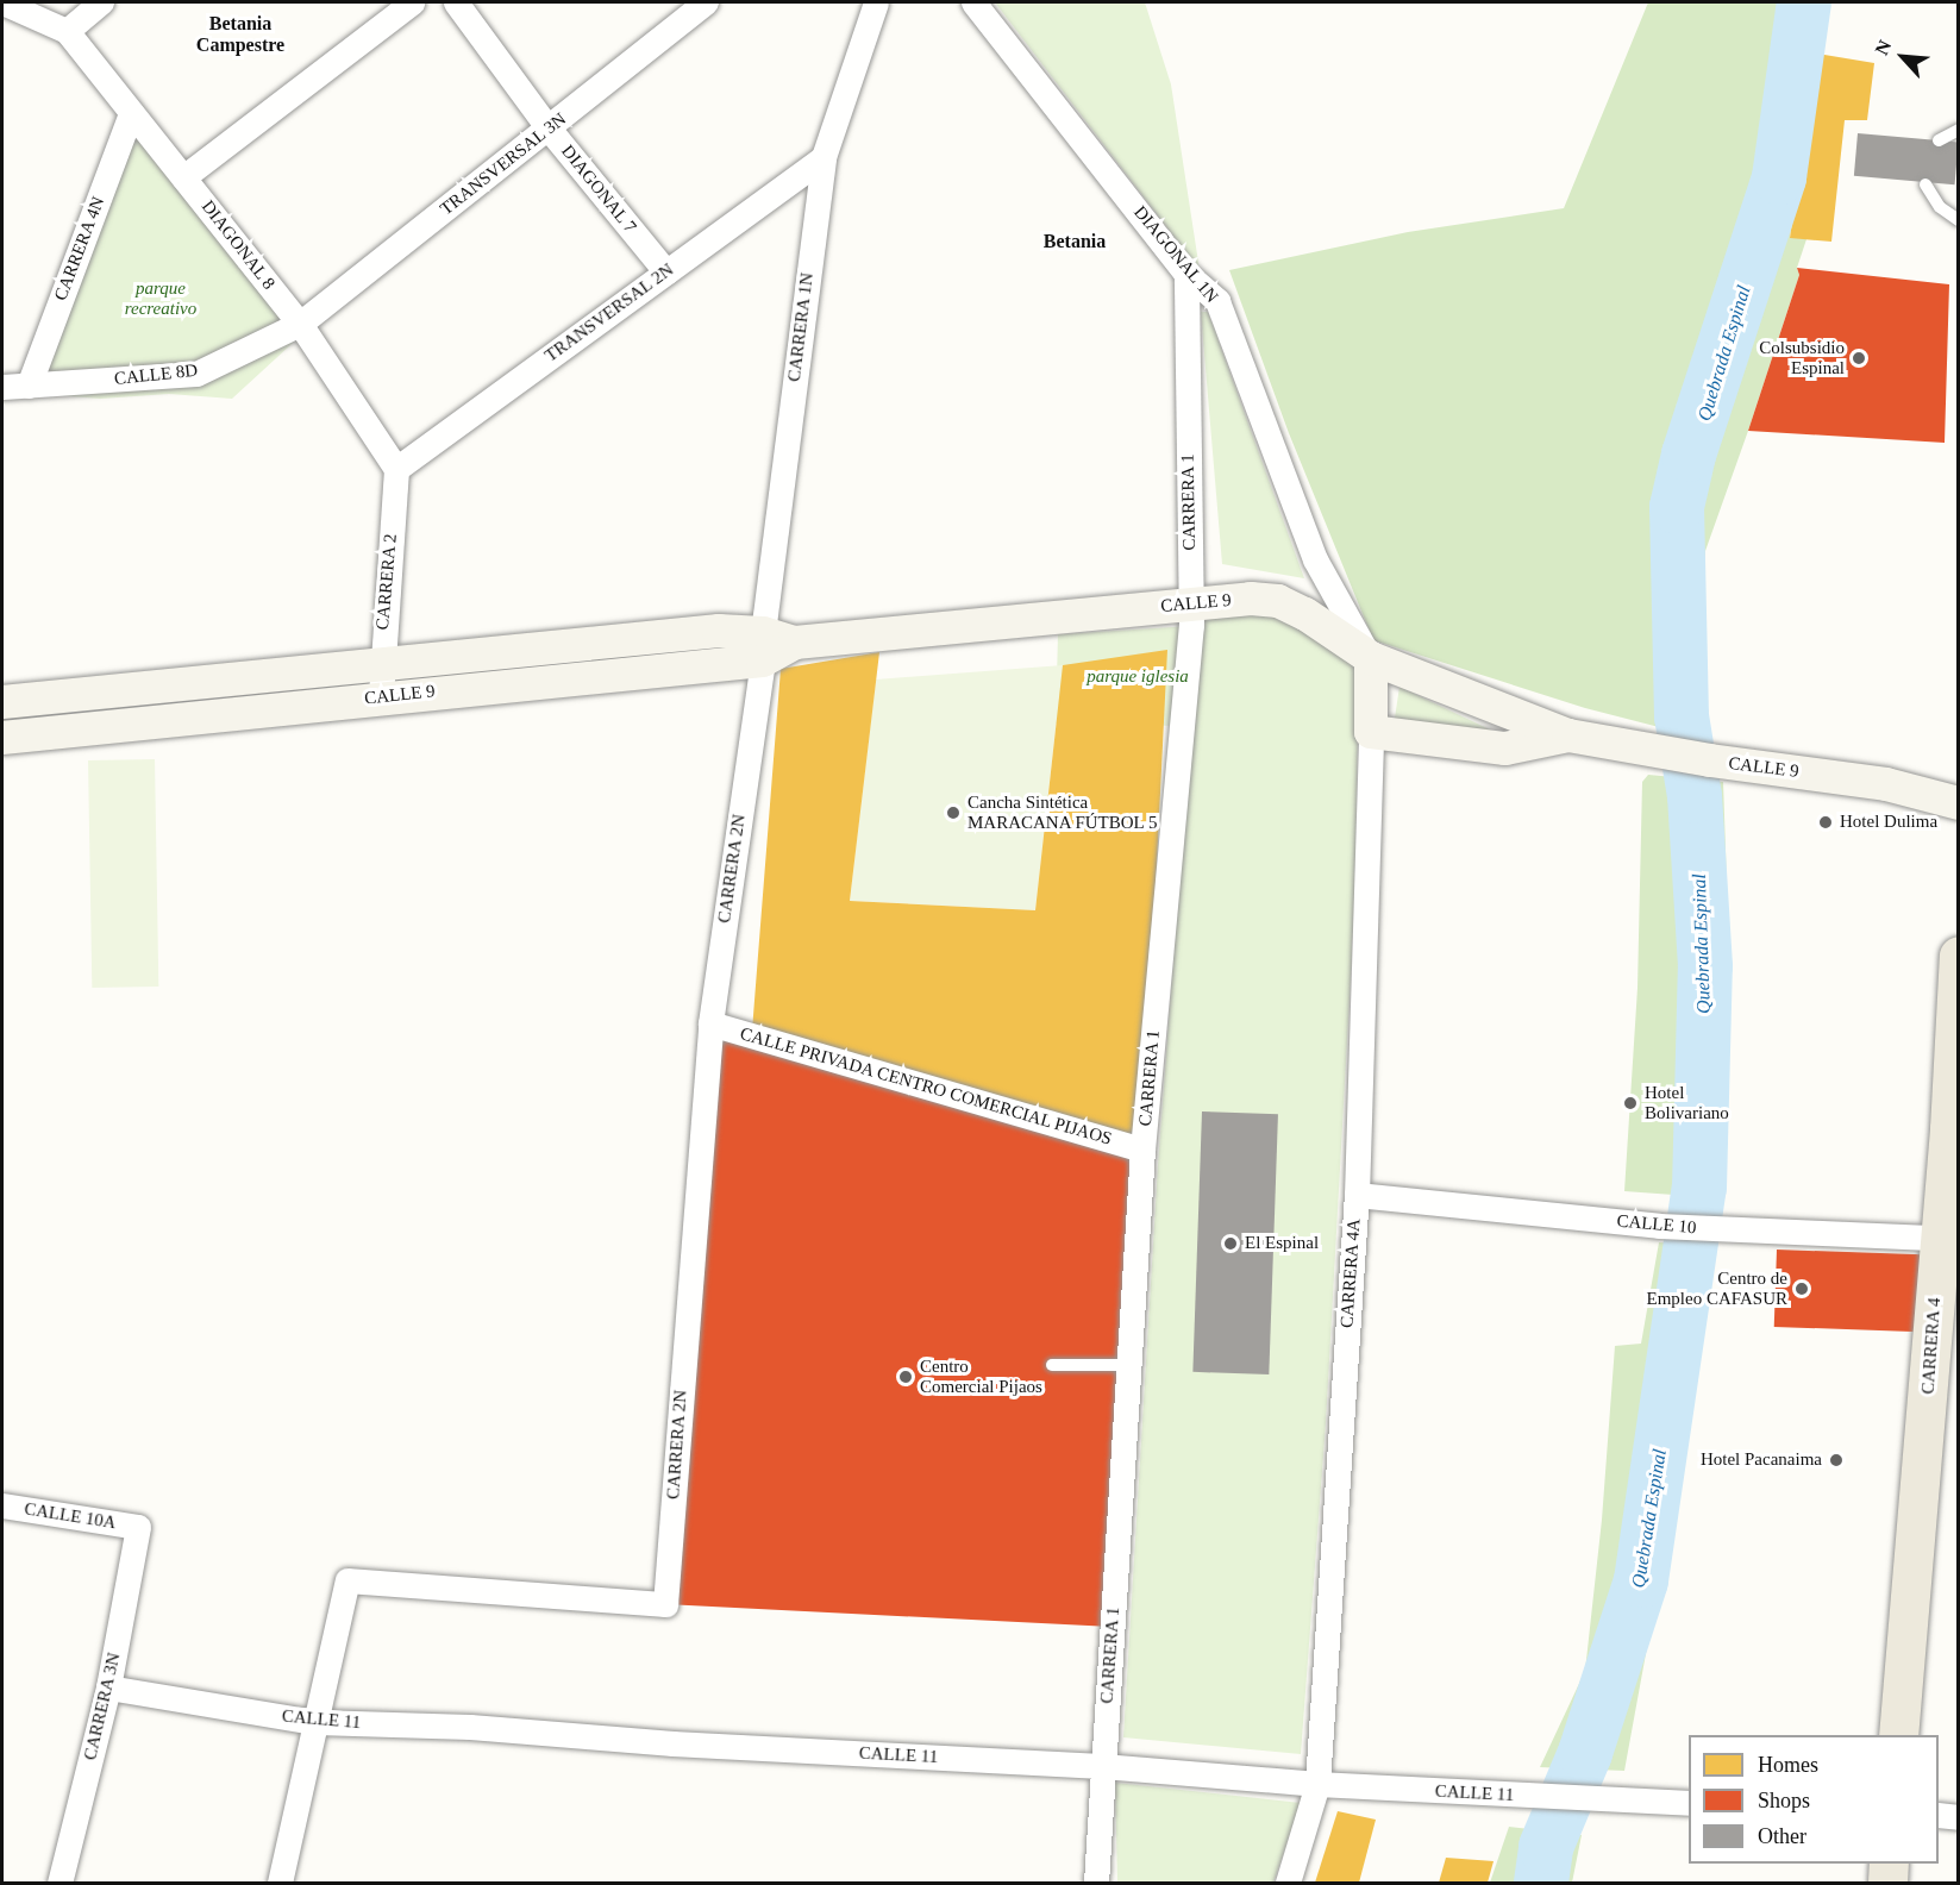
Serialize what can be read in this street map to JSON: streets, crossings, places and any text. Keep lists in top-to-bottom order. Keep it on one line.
{"streets":{"main road":["CARRERA 4"],"street":["TRANSVERSAL 3N","DIAGONAL 7","DIAGONAL 8","CARRERA 4N","DIAGONAL 1N","TRANSVERSAL 2N","CARRERA 1N","CALLE 8D","CARRERA 1","CARRERA 2","CALLE 9","CARRERA 2N","CALLE PRIVADA CENTRO COMERCIAL PIJAOS","CALLE 10","CARRERA 4A","CALLE 10A","CARRERA 3N","CALLE 11"]},"crossings":[["TRANSVERSAL 3N","DIAGONAL 7"],["TRANSVERSAL 3N","DIAGONAL 8"],["TRANSVERSAL 3N","CALLE 8D"],["DIAGONAL 7","TRANSVERSAL 2N"],["DIAGONAL 8","CARRERA 4N"],["DIAGONAL 8","TRANSVERSAL 2N"],["DIAGONAL 8","CALLE 8D"],["DIAGONAL 8","CARRERA 2"],["CARRERA 4N","CALLE 8D"],["DIAGONAL 1N","CARRERA 1"],["DIAGONAL 1N","CALLE 9"],["DIAGONAL 1N","CARRERA 4A"],["TRANSVERSAL 2N","CARRERA 1N"],["TRANSVERSAL 2N","CARRERA 2"],["CARRERA 1N","CALLE 9"],["CARRERA 1N","CARRERA 2N"],["CARRERA 1","CALLE 9"],["CARRERA 1","CALLE PRIVADA CENTRO COMERCIAL PIJAOS"],["CARRERA 1","CALLE 11"],["CARRERA 2","CALLE 9"],["CALLE 9","CARRERA 2N"],["CALLE 9","CARRERA 4A"],["CARRERA 2N","CALLE PRIVADA CENTRO COMERCIAL PIJAOS"],["CARRERA 2N","CALLE 11"],["CALLE 10","CARRERA 4A"],["CALLE 10","CARRERA 4"],["CARRERA 4A","CALLE 11"],["CALLE 10A","CARRERA 3N"],["CARRERA 3N","CALLE 11"]],"districts":["Betania Campestre","Betania"],"water":["Quebrada Espinal"],"parks":["parque recreativo","parque iglesia"],"places":["Colsubsidio Espinal","Cancha Sintética MARACANA FÚTBOL 5","Hotel Dulima","Hotel Bolivariano","El Espinal","Centro de Empleo CAFASUR","Centro Comercial Pijaos","Hotel Pacanaima"],"legend":["Homes","Shops","Other"],"north":"top left"}
